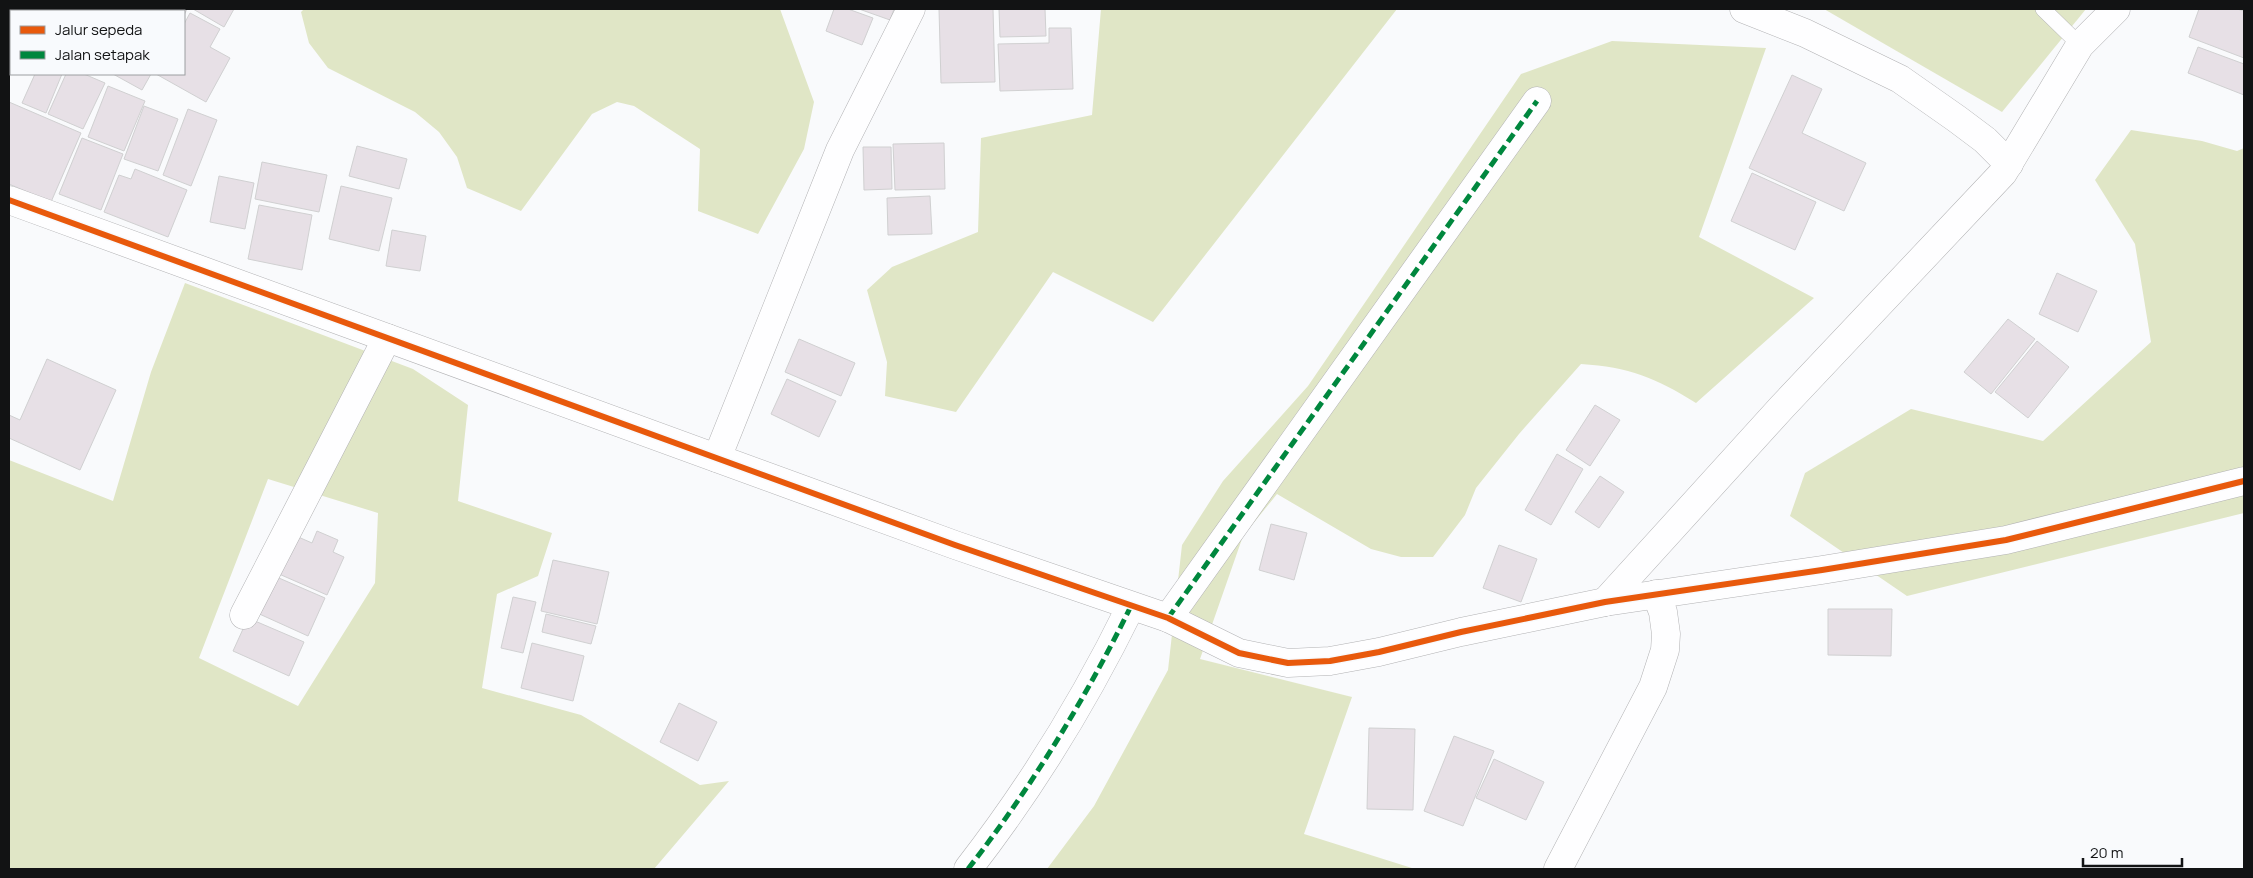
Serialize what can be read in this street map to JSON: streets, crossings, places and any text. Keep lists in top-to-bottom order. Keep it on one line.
{"legend":["Jalur sepeda","Jalan setapak"],"scale_bar":"20 m"}
